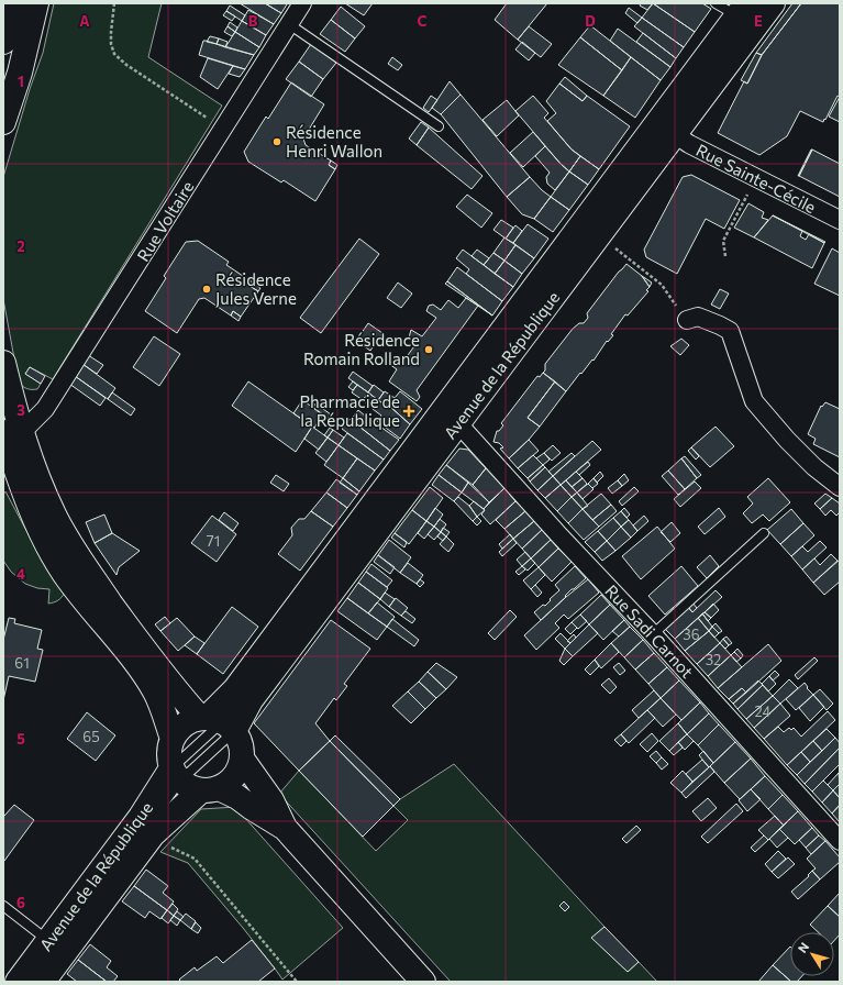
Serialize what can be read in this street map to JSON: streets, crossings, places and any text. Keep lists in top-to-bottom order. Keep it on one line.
{"streets":{"main road":["Avenue de la République"],"street":["Rue Sainte-Cécile","Rue Voltaire","Rue Sadi Carnot"]},"crossings":[["Rue Sainte-Cécile","Avenue de la République"],["Avenue de la République","Rue Sadi Carnot"]],"places":{"other":["Résidence Henri Wallon","Résidence Jules Verne","Résidence Romain Rolland"],"health":["Pharmacie de la République"]},"house_numbers":["71","36","32","61","24","65"],"north":"top left","grid":{"columns":["A","B","C","D","E"],"rows":["1","2","3","4","5","6"]}}
